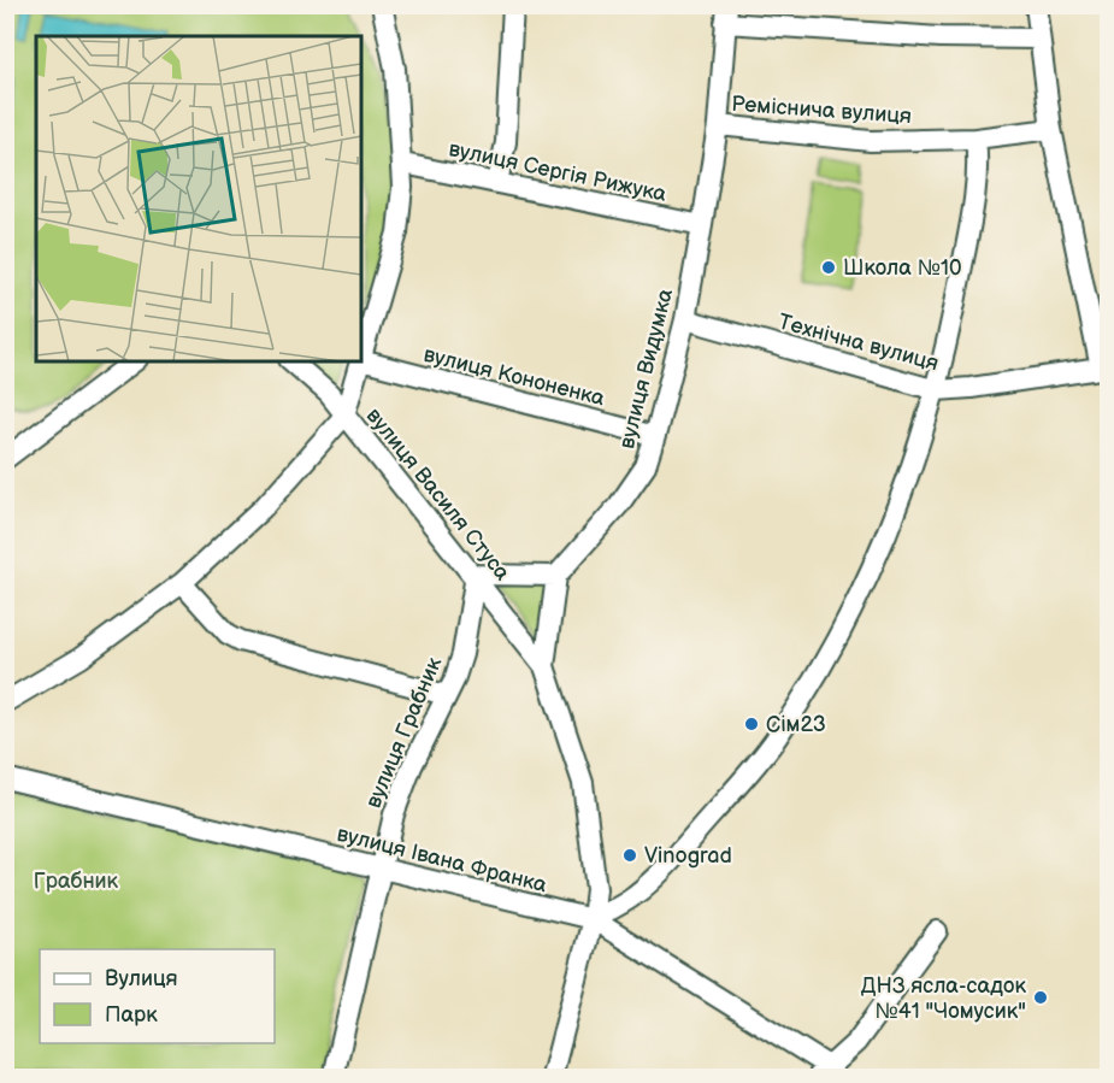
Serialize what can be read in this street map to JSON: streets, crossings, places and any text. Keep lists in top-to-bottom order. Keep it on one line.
{"streets":{"street":["Реміснича вулиця","вулиця Сергія Рижука","Технічна вулиця","вулиця Видумка","вулиця Кононенка","вулиця Василя Стуса","вулиця Грабник","вулиця Івана Франка"]},"crossings":[["Реміснича вулиця","вулиця Видумка"],["вулиця Сергія Рижука","вулиця Видумка"],["Технічна вулиця","вулиця Видумка"],["вулиця Видумка","вулиця Кононенка"],["вулиця Василя Стуса","вулиця Грабник"],["вулиця Грабник","вулиця Івана Франка"]],"parks":["Грабник"],"places":["Школа №10","Сім23","Vinograd","ДНЗ ясла-садок №41 \"Чомусик\""],"legend":["Вулиця","Парк"]}
